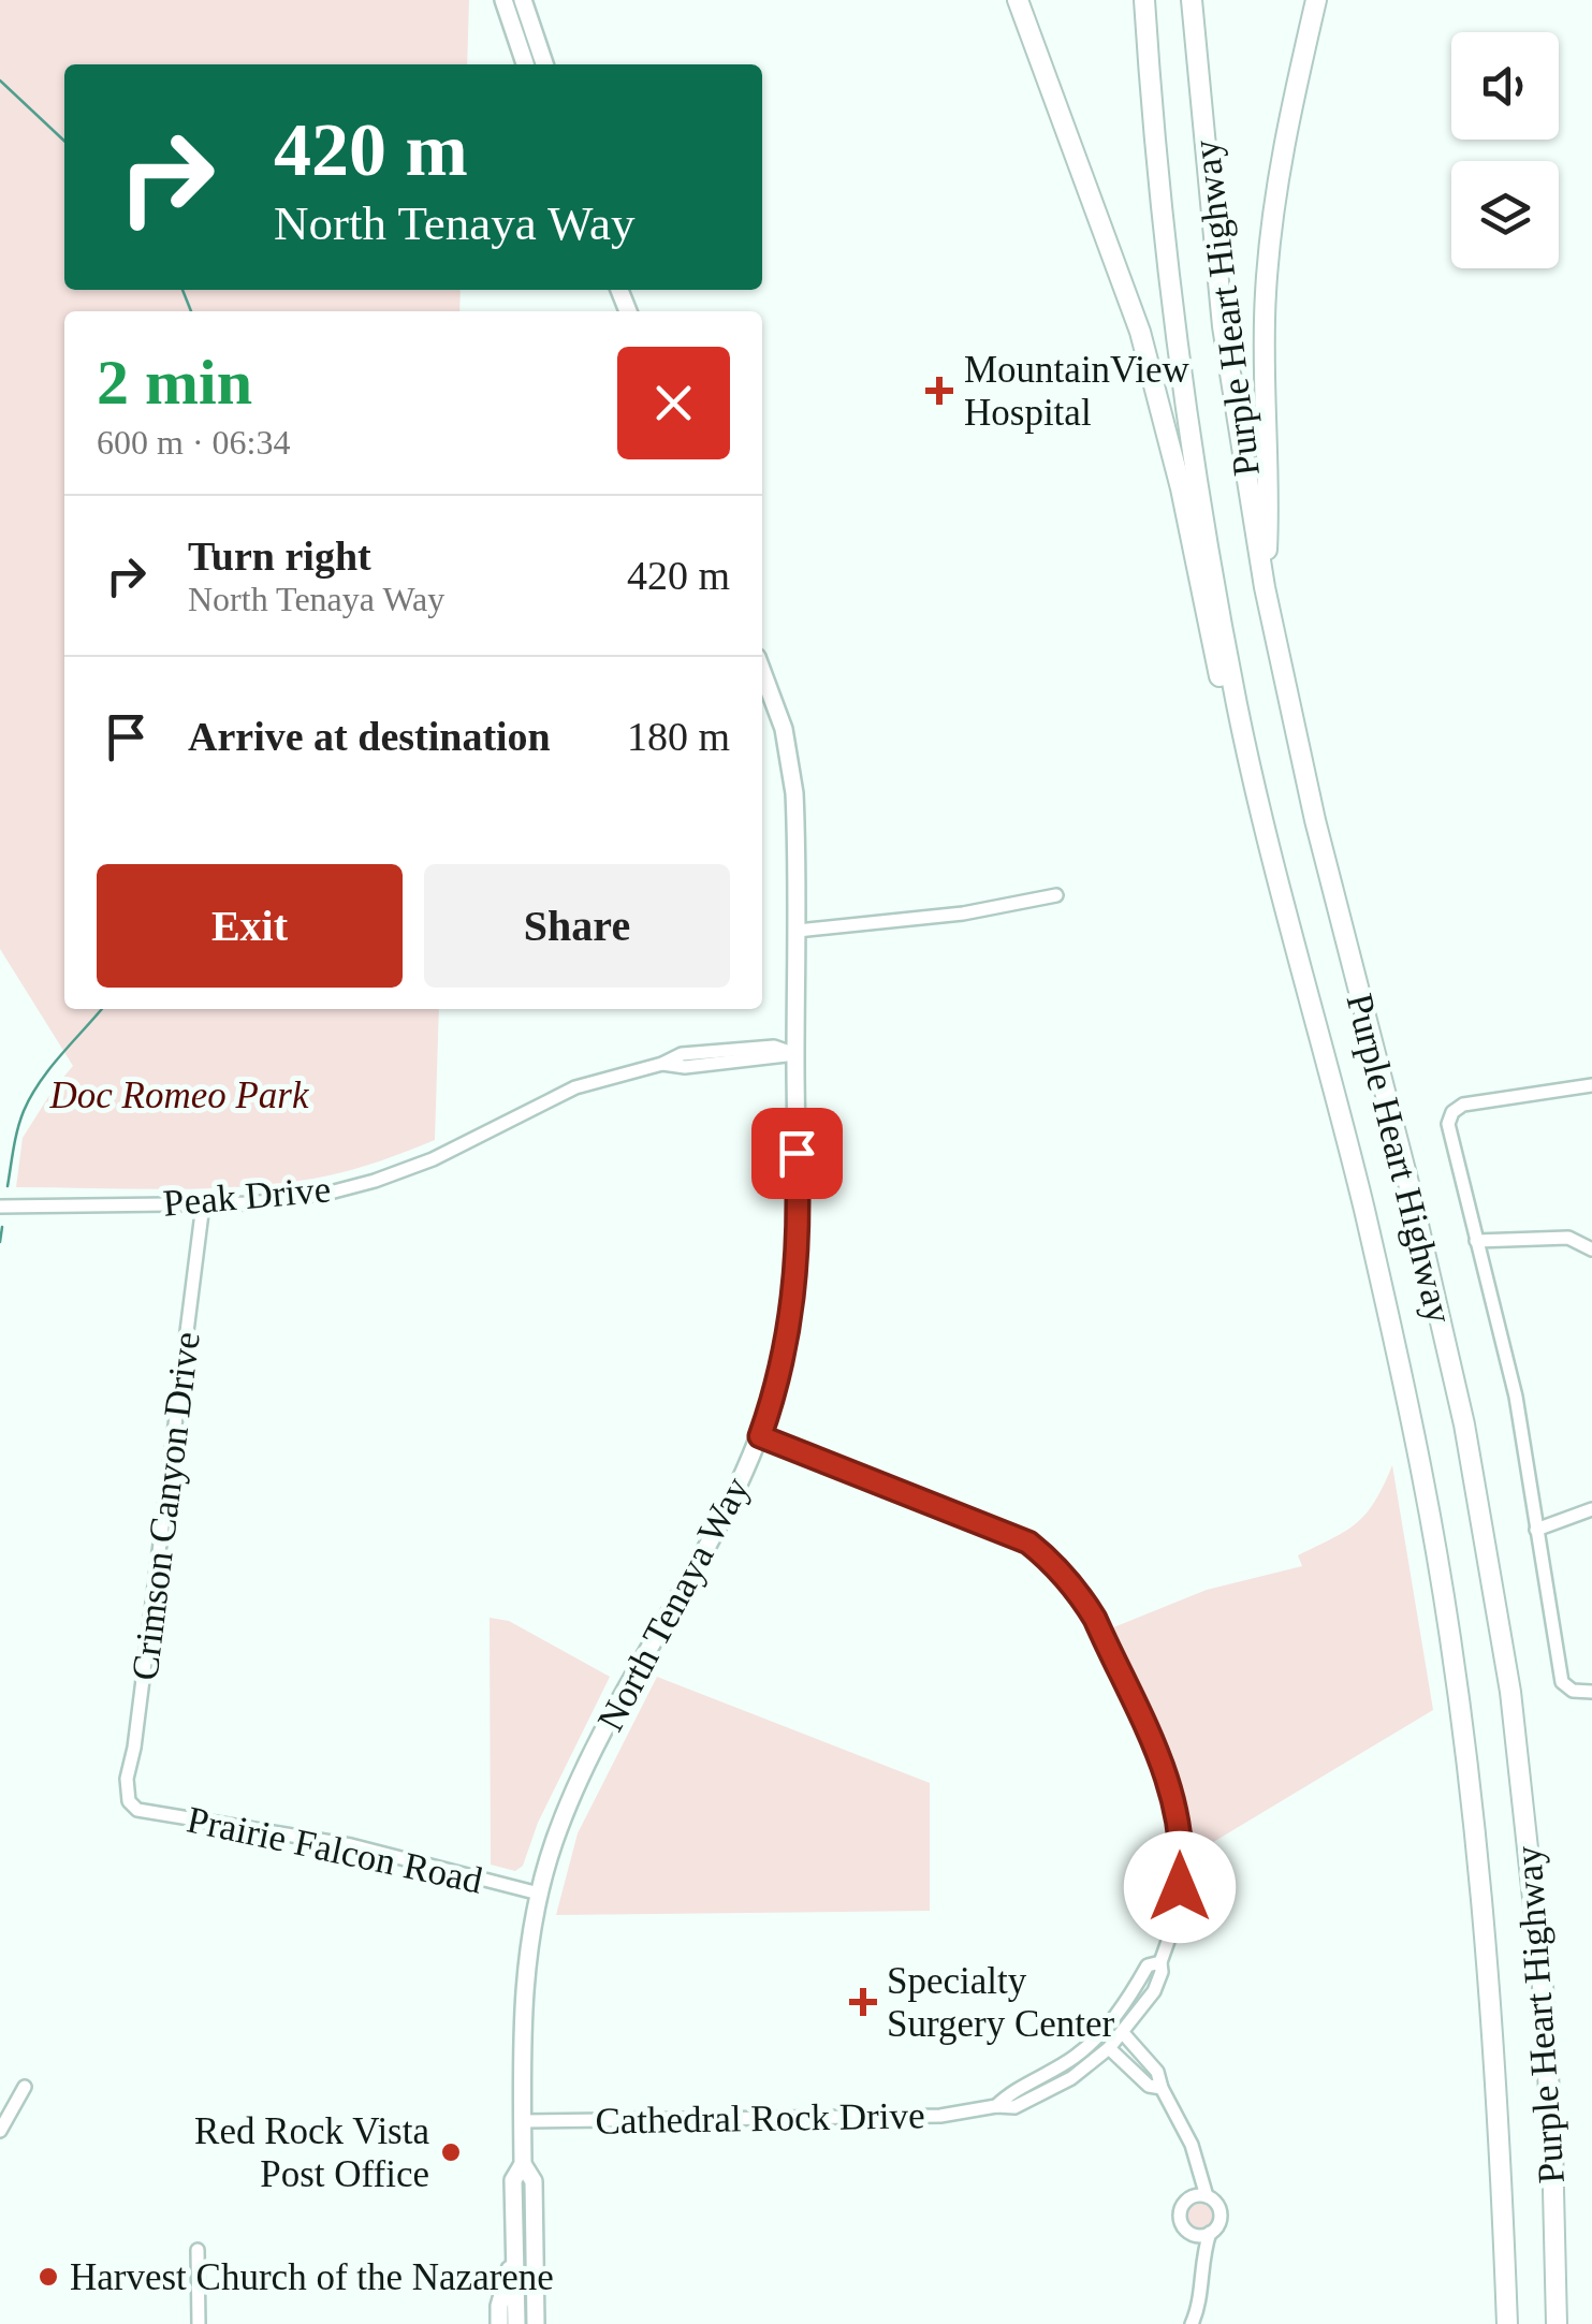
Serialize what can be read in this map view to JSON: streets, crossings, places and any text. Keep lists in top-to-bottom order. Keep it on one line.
{"streets":{"highway":["Purple Heart Highway"],"main road":["North Tenaya Way"],"street":["Peak Drive","Crimson Canyon Drive","Prairie Falcon Road","Cathedral Rock Drive"]},"crossings":[["Peak Drive","Crimson Canyon Drive"],["Peak Drive","North Tenaya Way"],["Crimson Canyon Drive","Prairie Falcon Road"],["North Tenaya Way","Prairie Falcon Road"],["North Tenaya Way","Cathedral Rock Drive"]],"parks":["Doc Romeo Park"],"places":{"health":["MountainView Hospital","Specialty Surgery Center"],"other":["Red Rock Vista Post Office","Harvest Church of the Nazarene"]},"page":{"turn":["420 m","North Tenaya Way"],"heading":["2 min","600 m · 06:34"],"list":[{"name":"Turn right","note":"North Tenaya Way","value":"420 m"},{"name":"Arrive at destination","value":"180 m"}],"buttons":["Exit","Share"]}}
